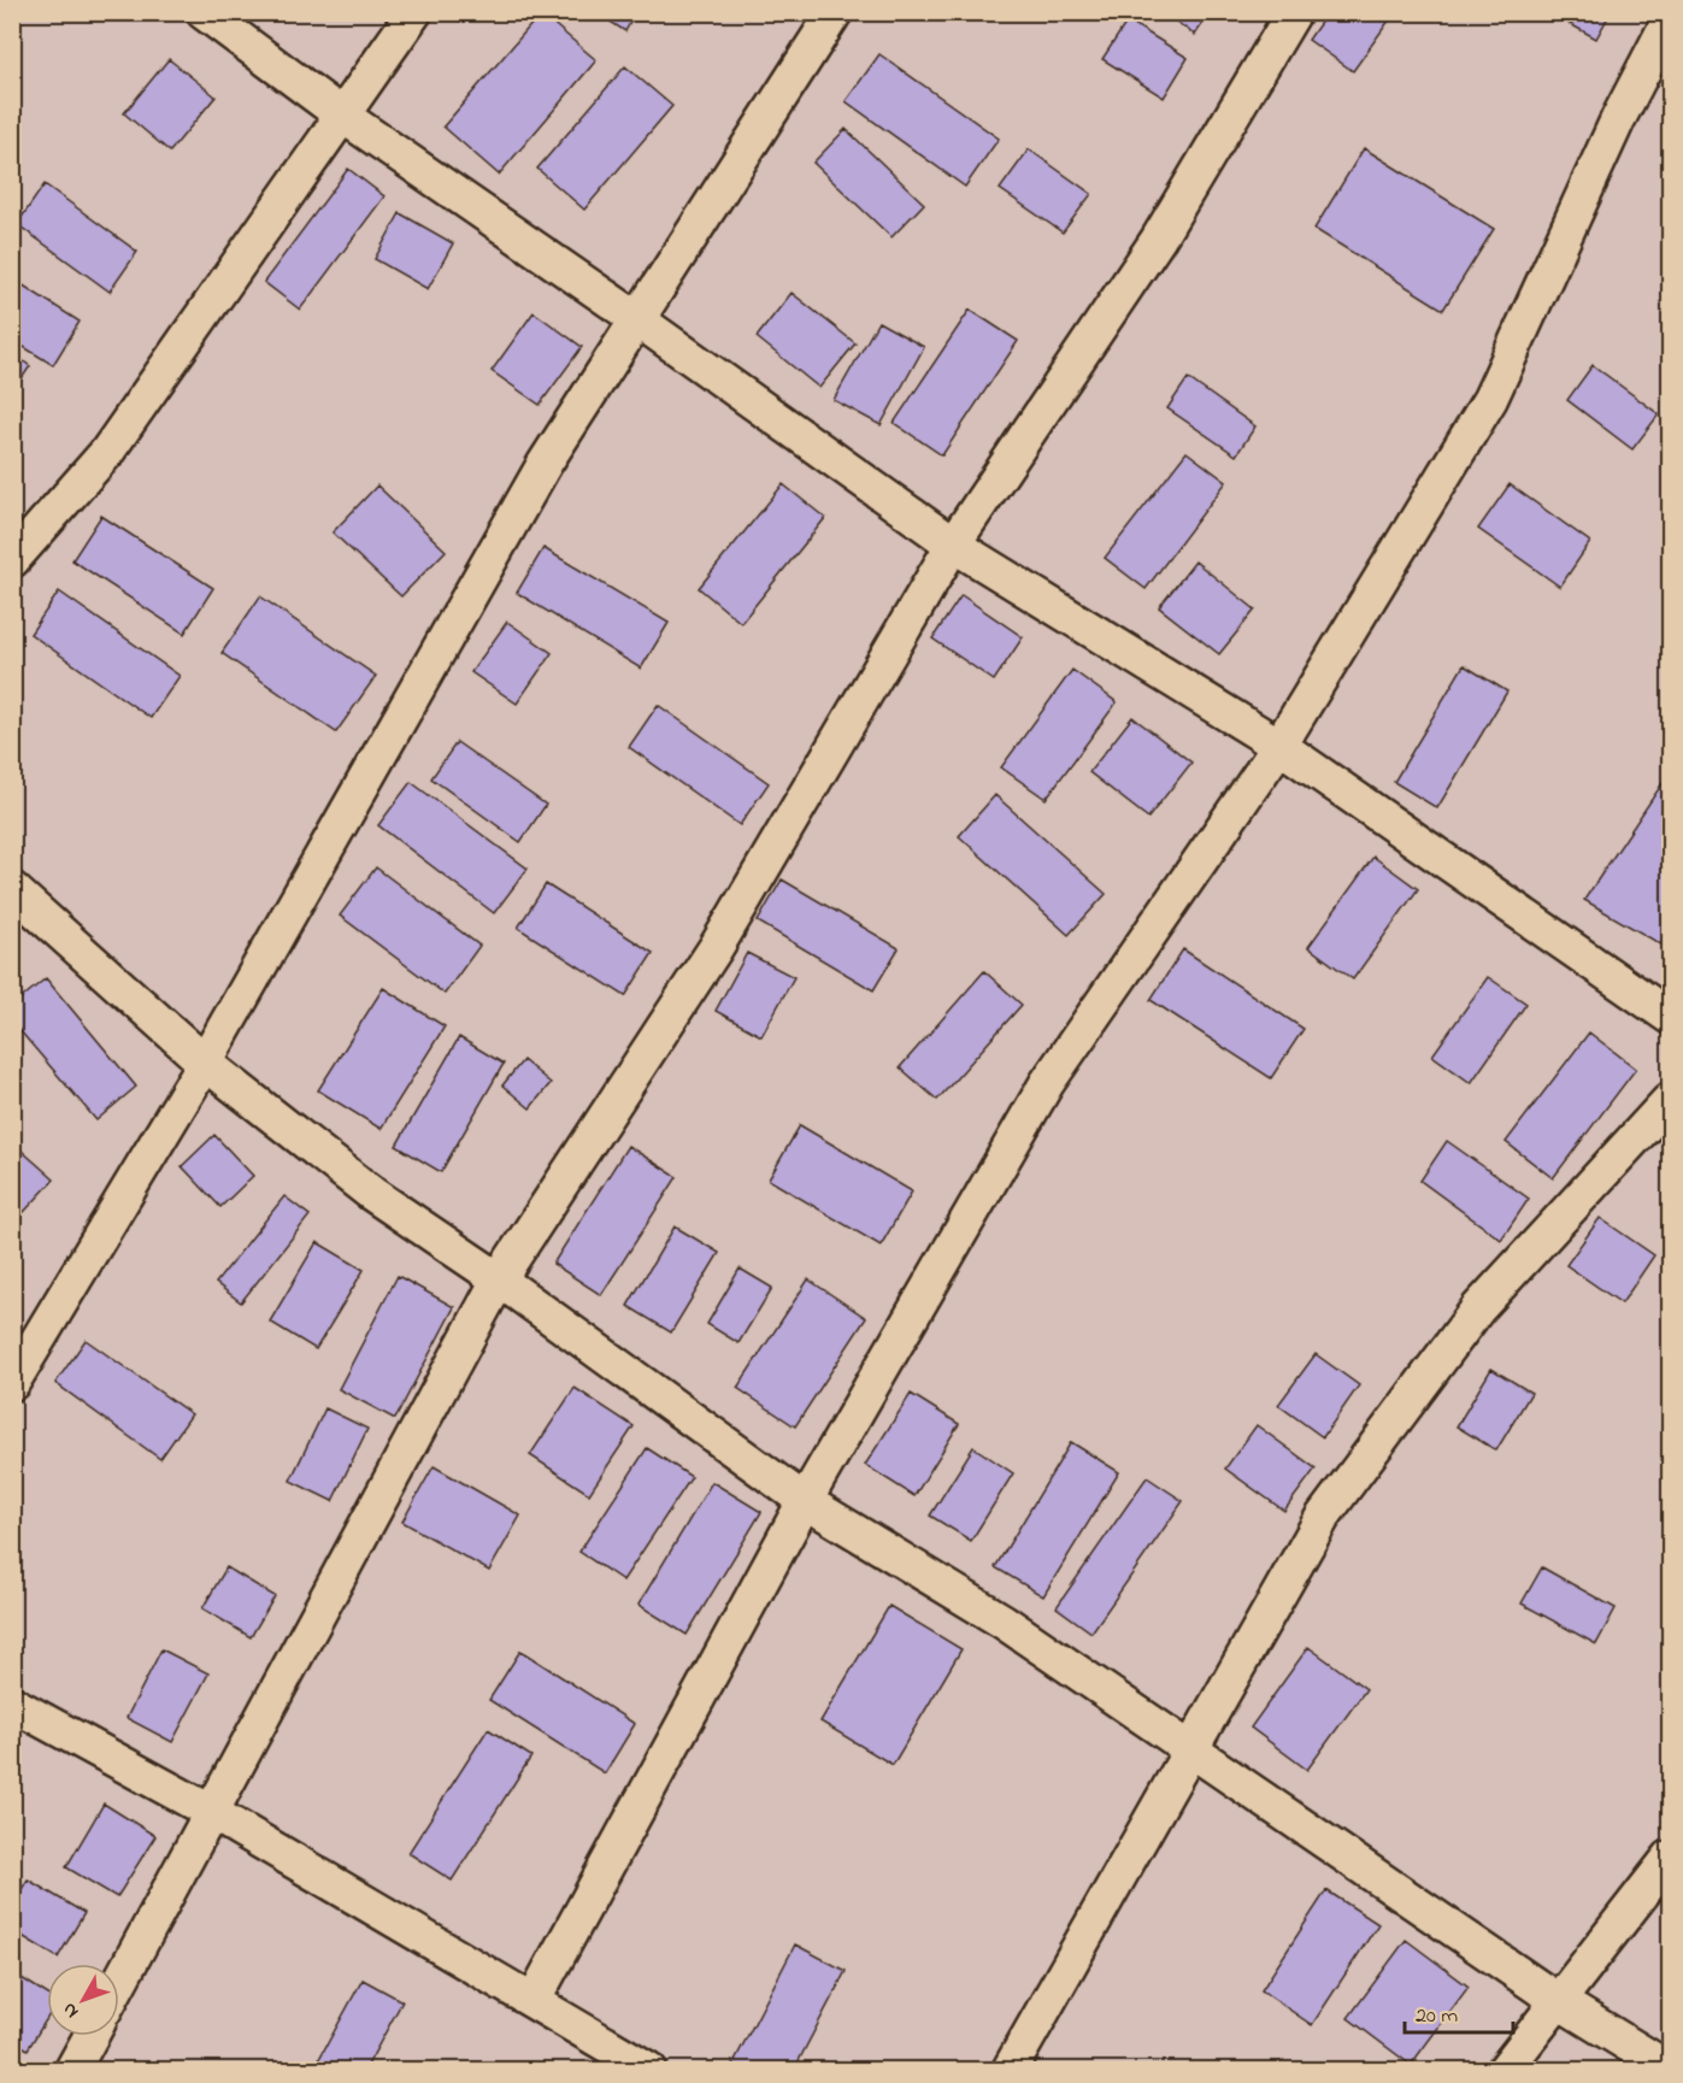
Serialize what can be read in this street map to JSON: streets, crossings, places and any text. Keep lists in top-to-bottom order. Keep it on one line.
{"scale_bar":"20 m","north":"bottom left"}
